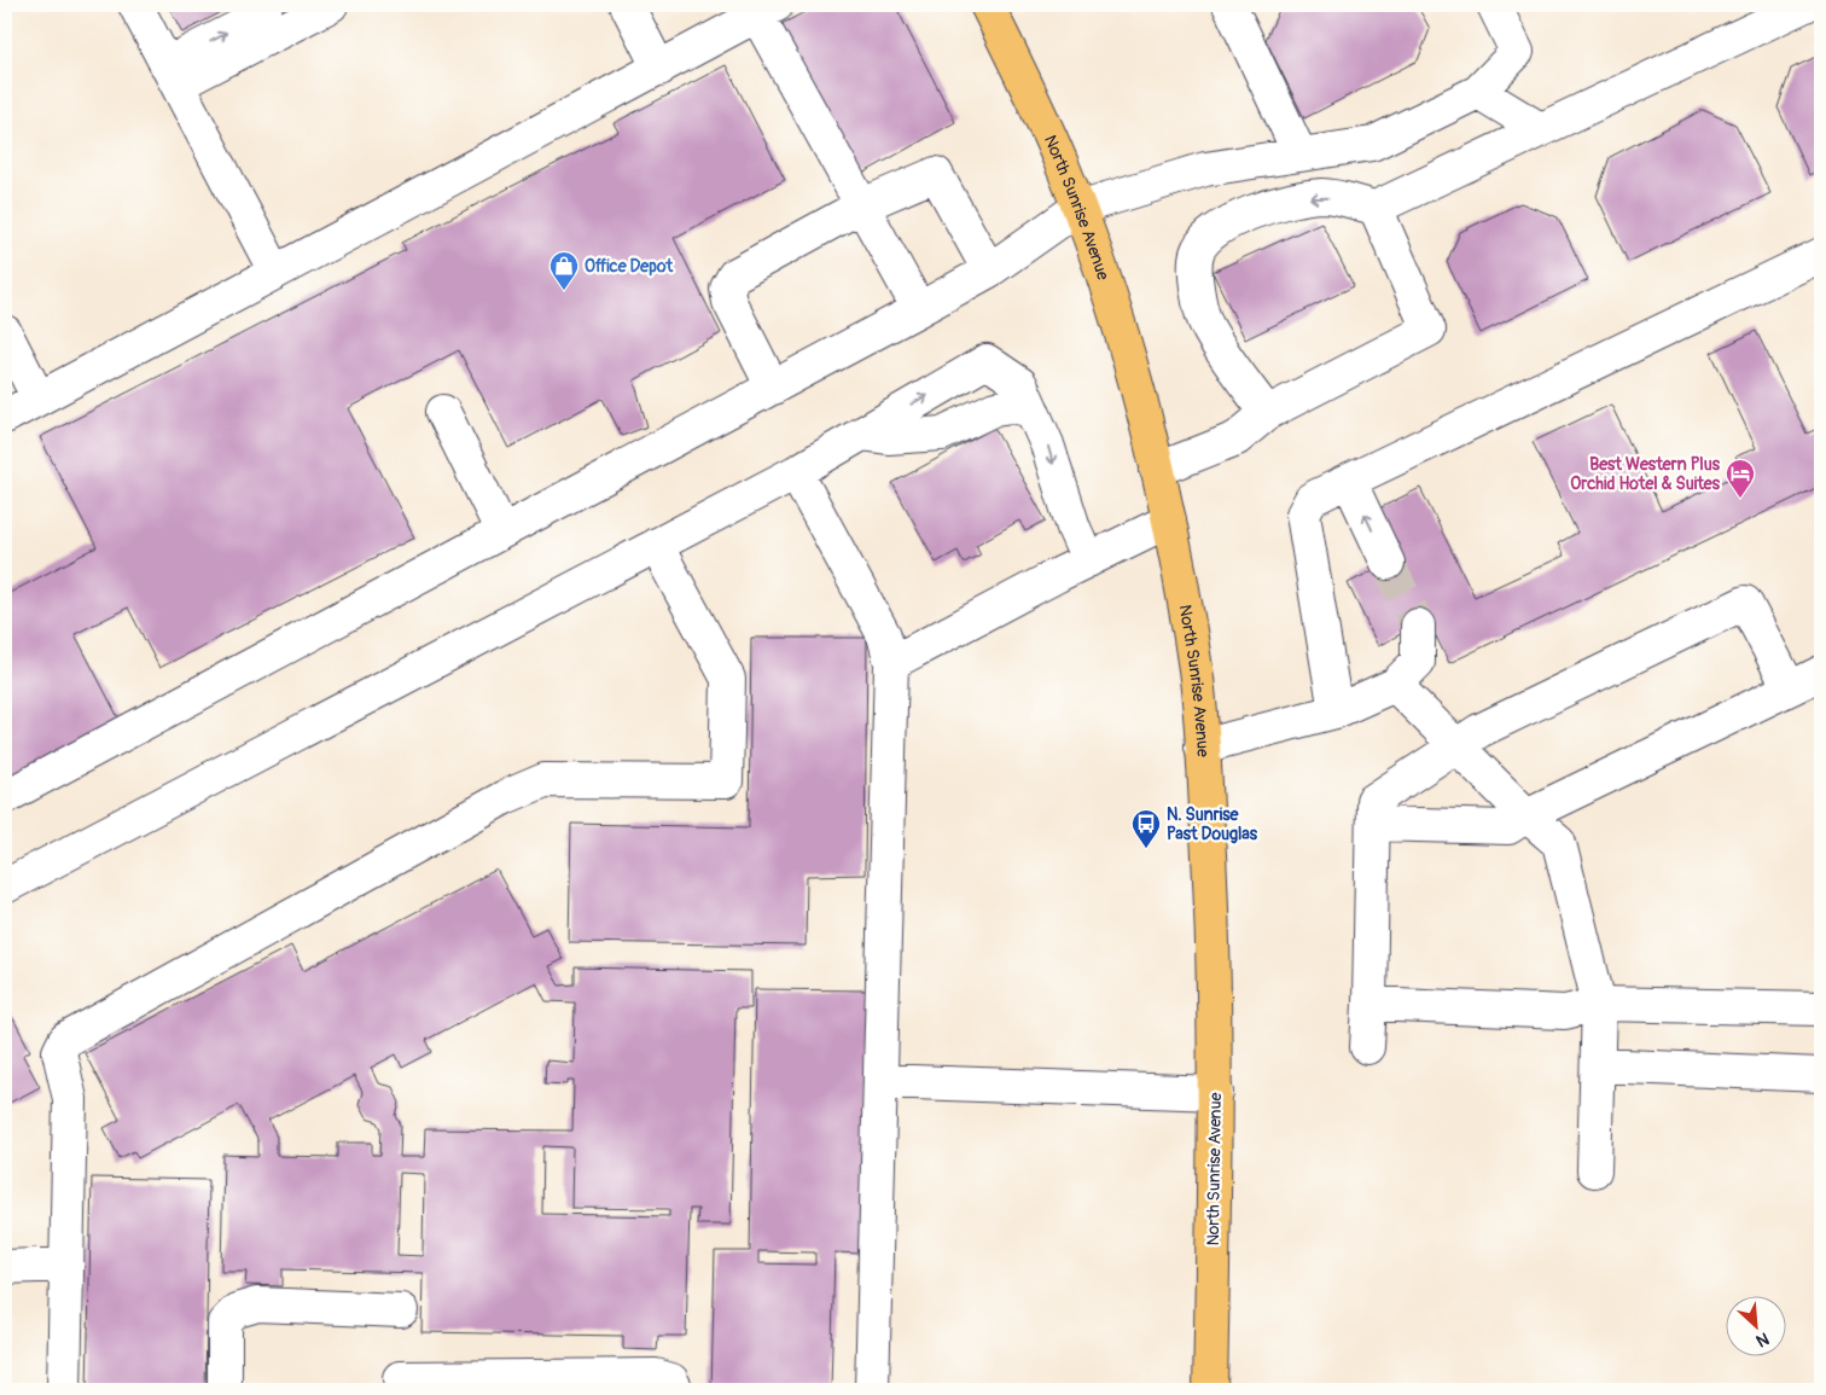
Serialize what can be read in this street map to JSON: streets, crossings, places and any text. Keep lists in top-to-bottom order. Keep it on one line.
{"streets":{"main road":["North Sunrise Avenue"]},"places":{"shop":["Office Depot"],"hotel":["Best Western Plus Orchid Hotel & Suites"],"bus stop":["N. Sunrise Past Douglas"]},"north":"bottom right"}
